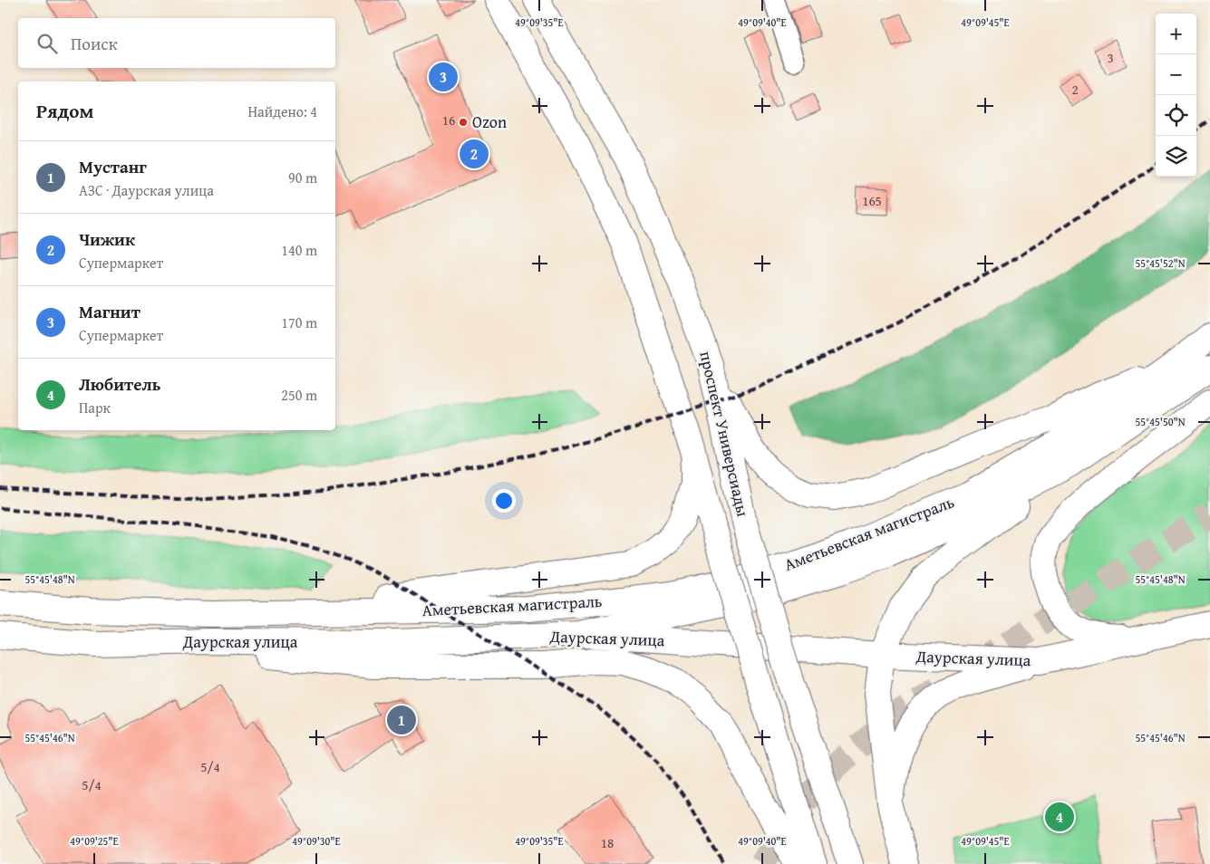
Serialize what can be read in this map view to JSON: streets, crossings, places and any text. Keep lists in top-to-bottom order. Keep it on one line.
{"streets":{"main road":["проспект Универсиады","Аметьевская магистраль","Даурская улица"]},"crossings":[["Аметьевская магистраль","Даурская улица"]],"places":["Ozon"],"house_numbers":["3","2","16","165","5/4","5/4","18"],"page":{"map_buttons":["+","−"],"search":"Поиск","pins":["3","2","1","4"],"heading":["Рядом","Найдено: 4"],"list":[{"mark":"1","name":"Мустанг","note":"АЗС · Даурская улица","value":"90 m"},{"mark":"2","name":"Чижик","note":"Супермаркет","value":"140 m"},{"mark":"3","name":"Магнит","note":"Супермаркет","value":"170 m"},{"mark":"4","name":"Любитель","note":"Парк","value":"250 m"}]},"coordinates":["49°09'35\"E","49°09'40\"E","49°09'45\"E","55°45'52\"N","55°45'50\"N","55°45'48\"N","55°45'46\"N","49°09'25\"E","49°09'30\"E"]}
